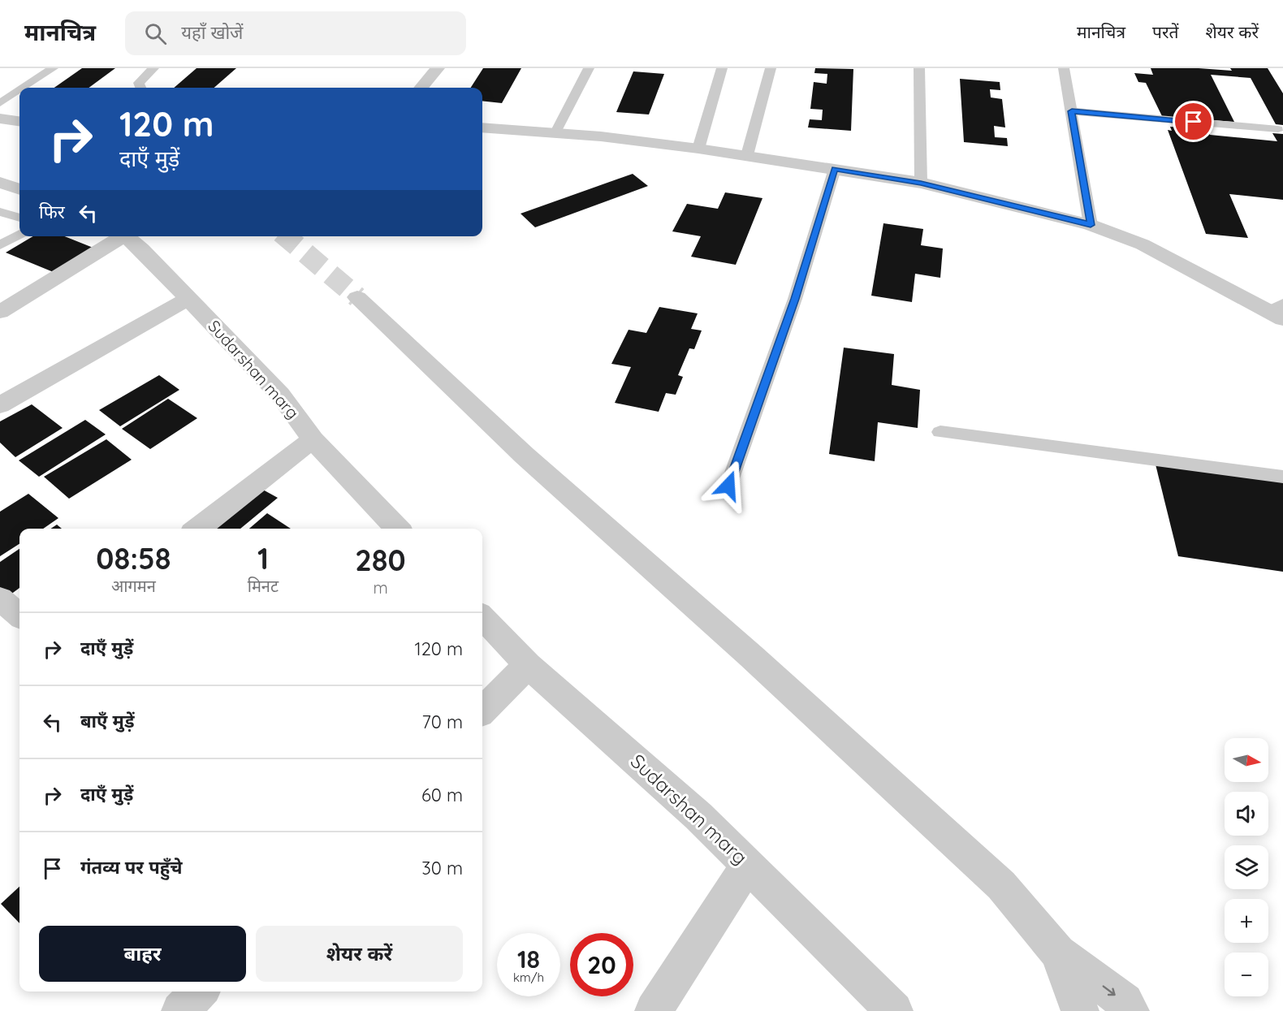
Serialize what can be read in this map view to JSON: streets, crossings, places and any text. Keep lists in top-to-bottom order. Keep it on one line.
{"streets":{"street":["Sudarshan marg"]},"north":"right","page":{"header":"मानचित्र","search":"यहाँ खोजें","nav":["मानचित्र","परतें","शेयर करें"],"turn":["120 m","दाएँ मुड़ें"],"then":"फिर","eta":["08:58","आगमन","1","मिनट","280","m"],"list":[{"name":"दाएँ मुड़ें","value":"120 m"},{"name":"बाएँ मुड़ें","value":"70 m"},{"name":"दाएँ मुड़ें","value":"60 m"},{"name":"गंतव्य पर पहुँचे","value":"30 m"}],"map_buttons":["+","−"],"buttons":["बाहर","शेयर करें"],"speed":"18 km/h","limit":"20"}}
